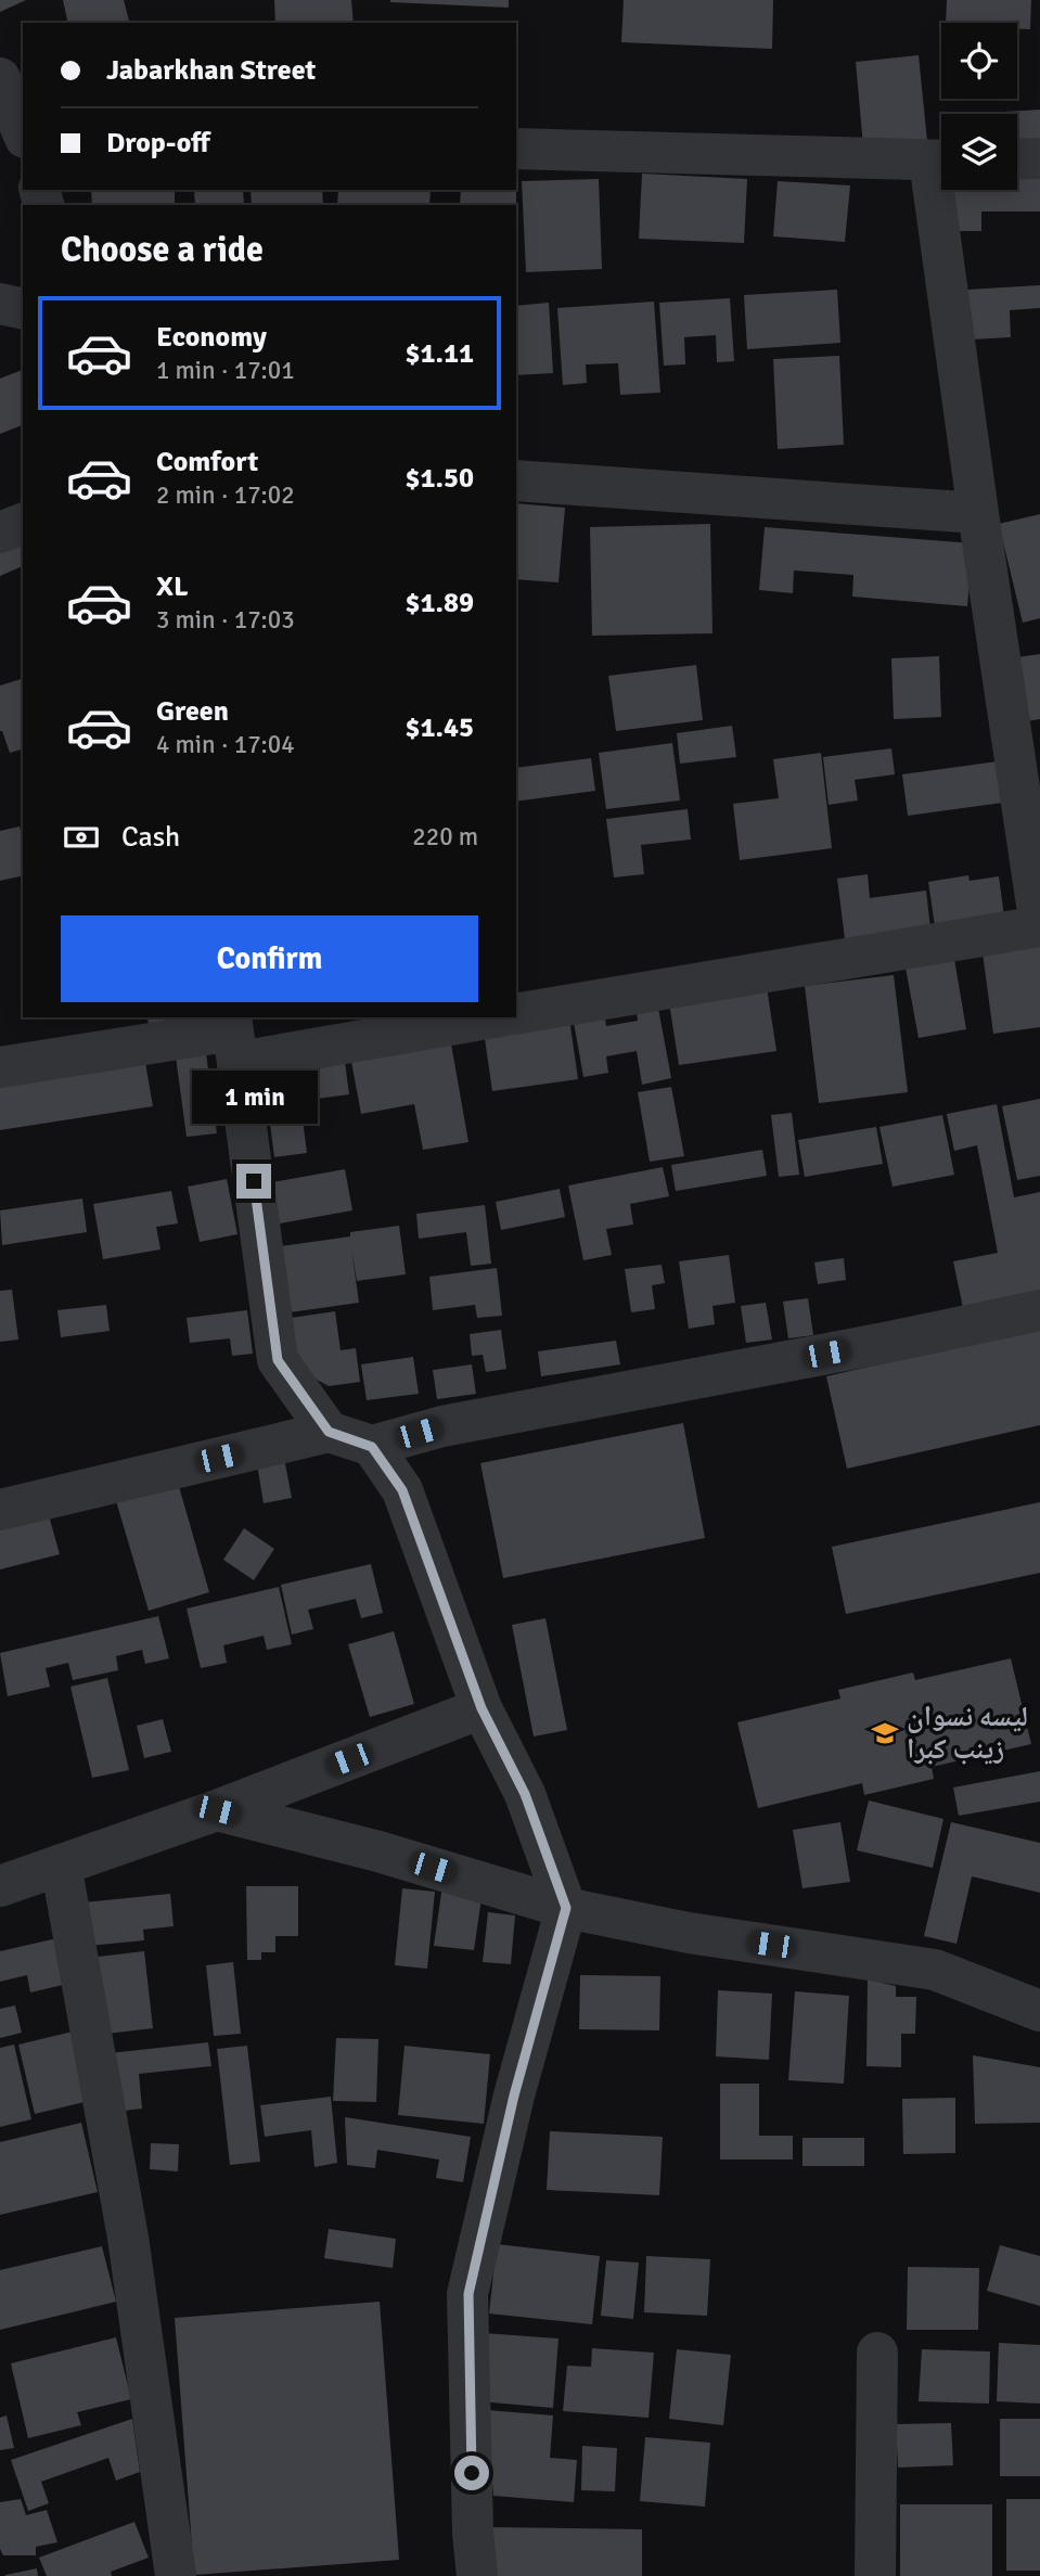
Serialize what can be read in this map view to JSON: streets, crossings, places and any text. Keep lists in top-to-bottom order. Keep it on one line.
{"places":{"school or university":["لیسه نسوان زینب کبرا"]},"page":{"banner":["Jabarkhan Street","Drop-off"],"heading":"Choose a ride","list":[{"name":"Economy","note":"1 min · 17:01","value":"$1.11"},{"name":"Comfort","note":"2 min · 17:02","value":"$1.50"},{"name":"XL","note":"3 min · 17:03","value":"$1.89"},{"name":"Green","note":"4 min · 17:04","value":"$1.45"}],"pay":["Cash","220 m"],"buttons":"Confirm","bubble":"1 min"}}
